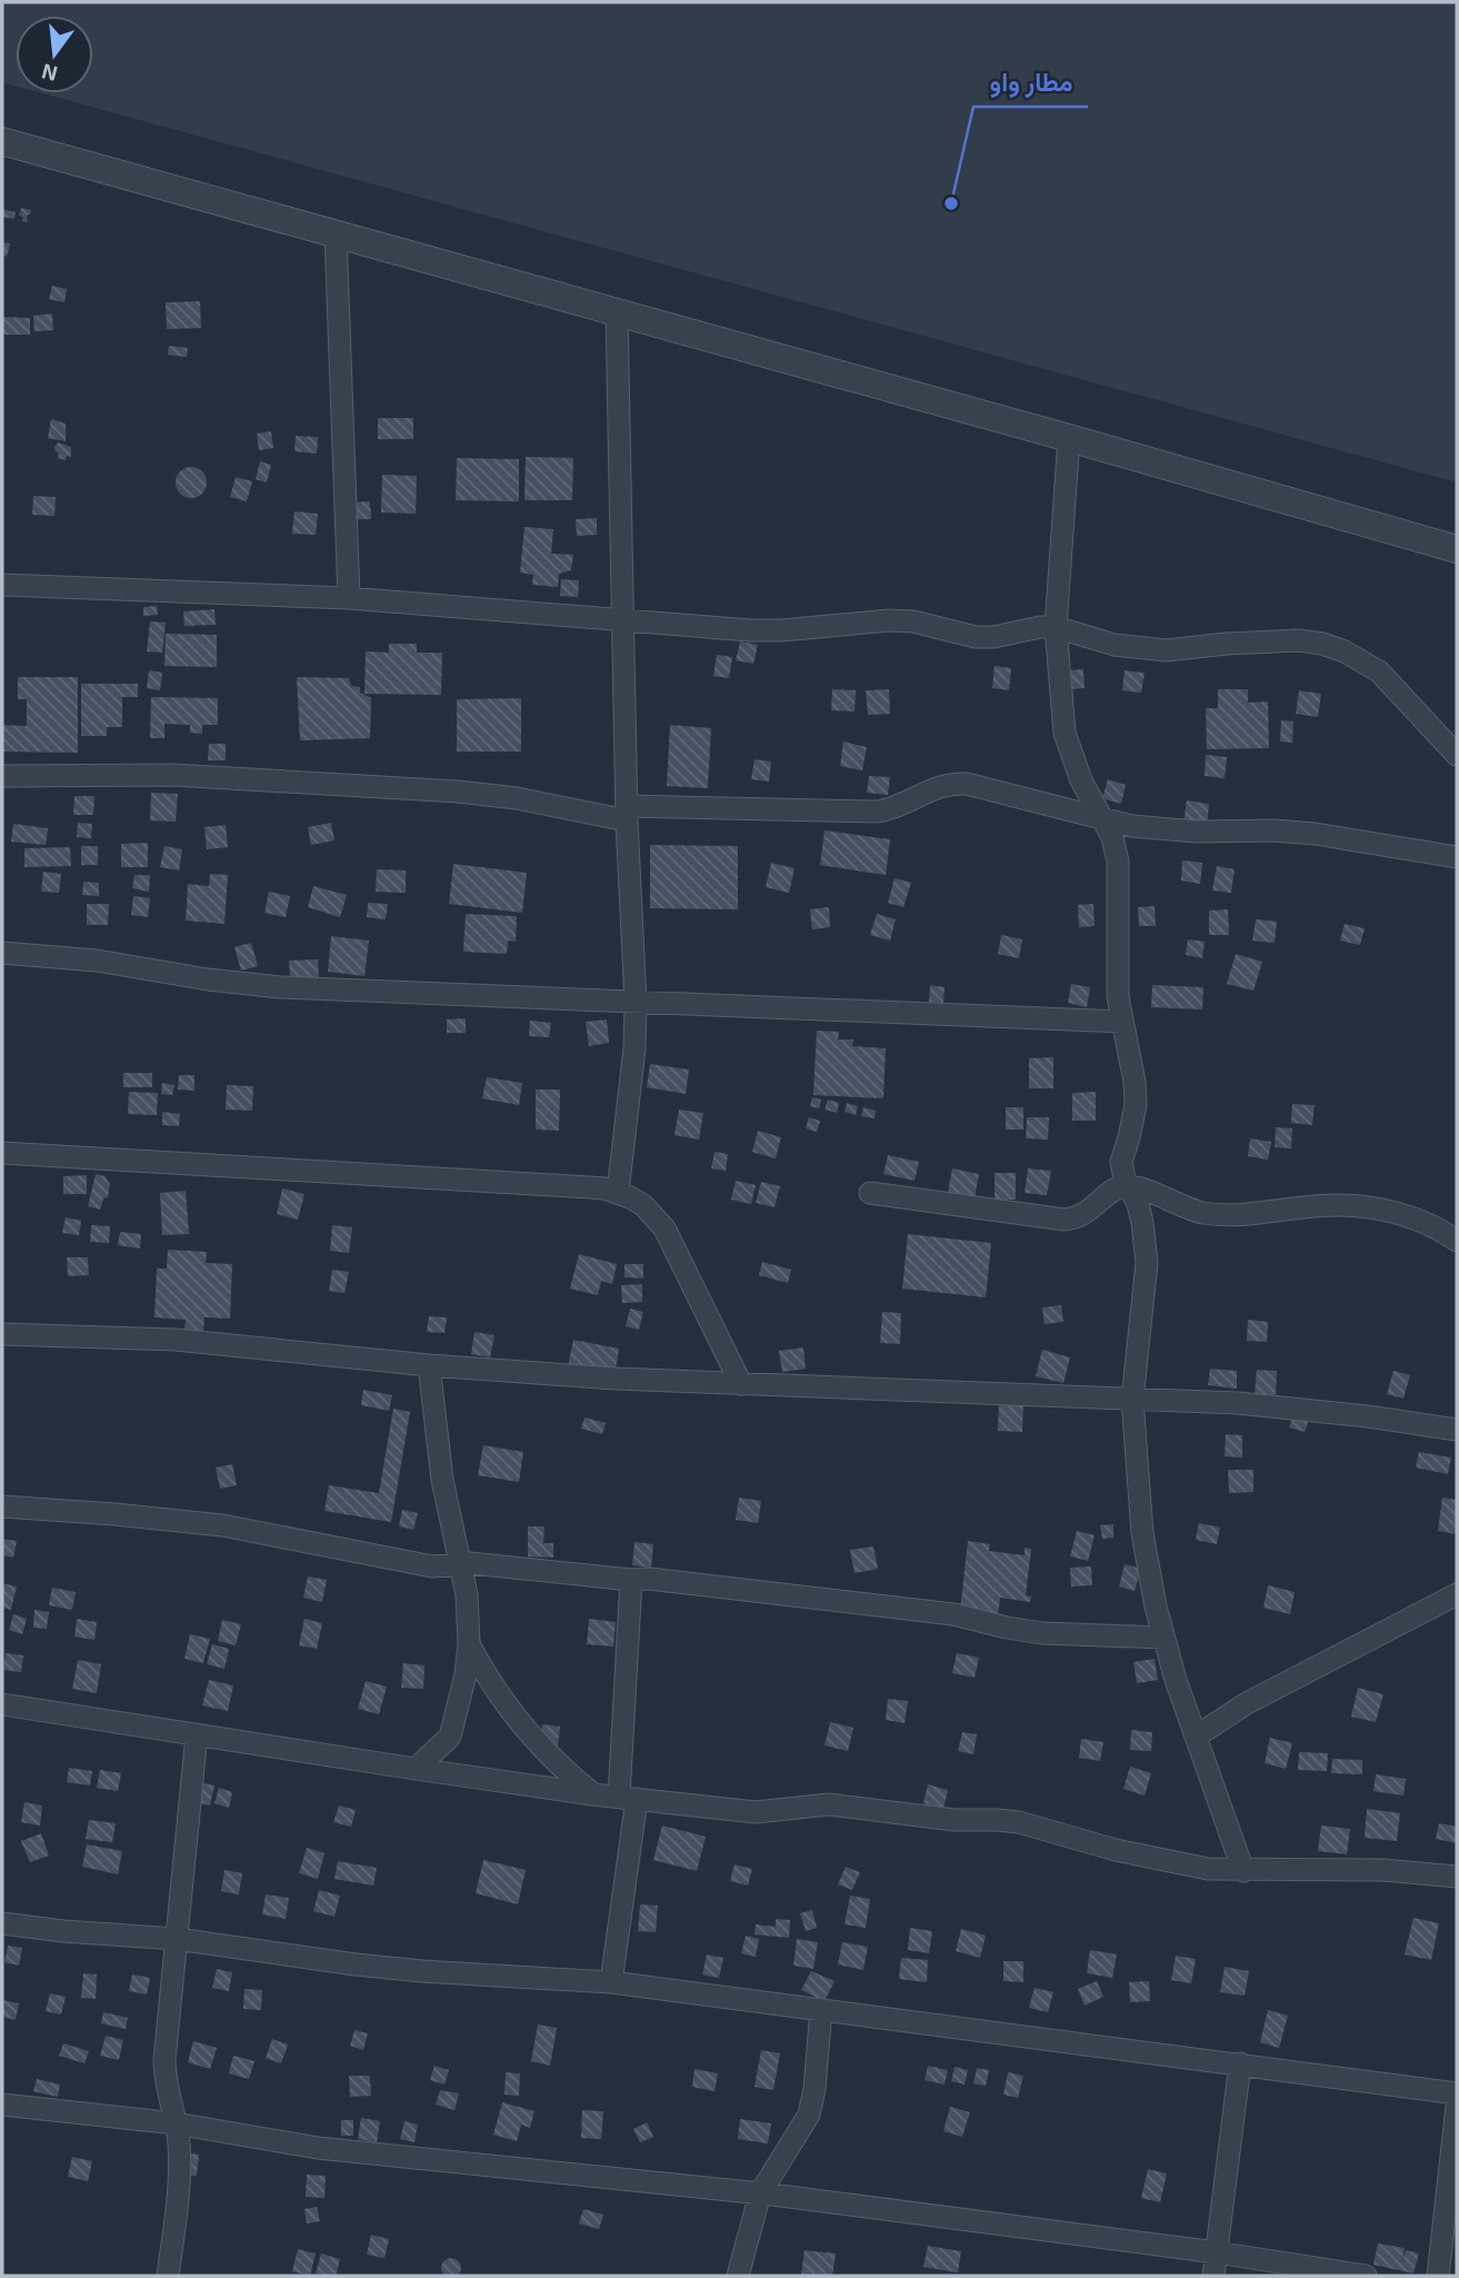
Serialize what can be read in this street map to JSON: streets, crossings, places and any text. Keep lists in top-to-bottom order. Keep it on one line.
{"places":["مطار واو"],"north":"bottom"}
